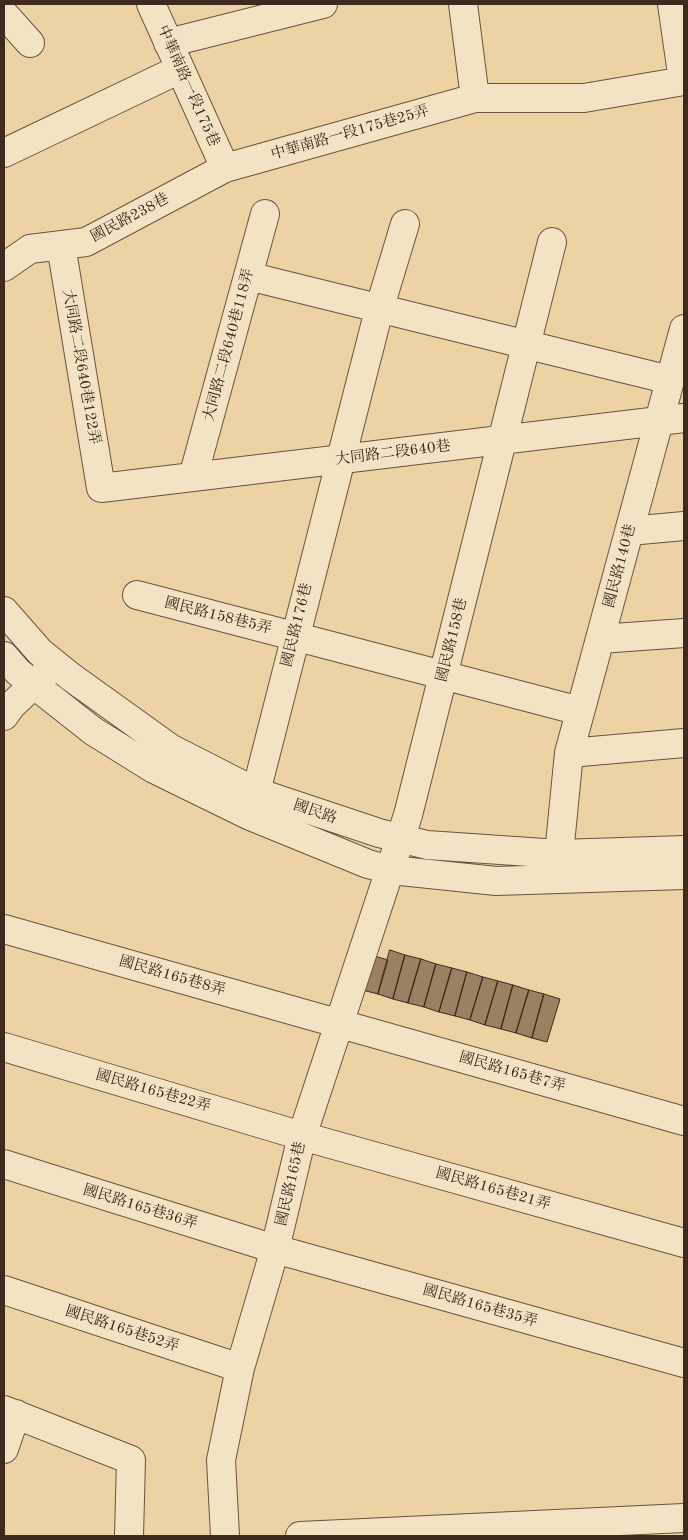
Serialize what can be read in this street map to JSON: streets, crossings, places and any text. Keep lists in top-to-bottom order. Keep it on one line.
{"streets":{"street":["中華南路一段175巷","中華南路一段175巷25弄","國民路238巷","大同路二段640巷118弄","大同路二段640巷122弄","大同路二段640巷","國民路140巷","國民路158巷5弄","國民路176巷","國民路158巷","國民路","國民路165巷8弄","國民路165巷7弄","國民路165巷22弄","國民路165巷","國民路165巷21弄","國民路165巷36弄","國民路165巷35弄","國民路165巷52弄"]},"crossings":[["中華南路一段175巷","中華南路一段175巷25弄"],["中華南路一段175巷","國民路238巷"],["中華南路一段175巷25弄","國民路238巷"],["國民路238巷","大同路二段640巷122弄"],["大同路二段640巷118弄","大同路二段640巷"],["大同路二段640巷122弄","大同路二段640巷"],["大同路二段640巷","國民路140巷"],["大同路二段640巷","國民路176巷"],["大同路二段640巷","國民路158巷"],["國民路140巷","國民路"],["國民路158巷5弄","國民路176巷"],["國民路158巷5弄","國民路158巷"],["國民路176巷","國民路"],["國民路158巷","國民路"],["國民路158巷","國民路165巷"],["國民路","國民路165巷"],["國民路165巷8弄","國民路165巷7弄"],["國民路165巷8弄","國民路165巷"],["國民路165巷7弄","國民路165巷"],["國民路165巷22弄","國民路165巷"],["國民路165巷22弄","國民路165巷21弄"],["國民路165巷","國民路165巷21弄"],["國民路165巷","國民路165巷36弄"],["國民路165巷","國民路165巷35弄"],["國民路165巷","國民路165巷52弄"],["國民路165巷36弄","國民路165巷35弄"]]}
